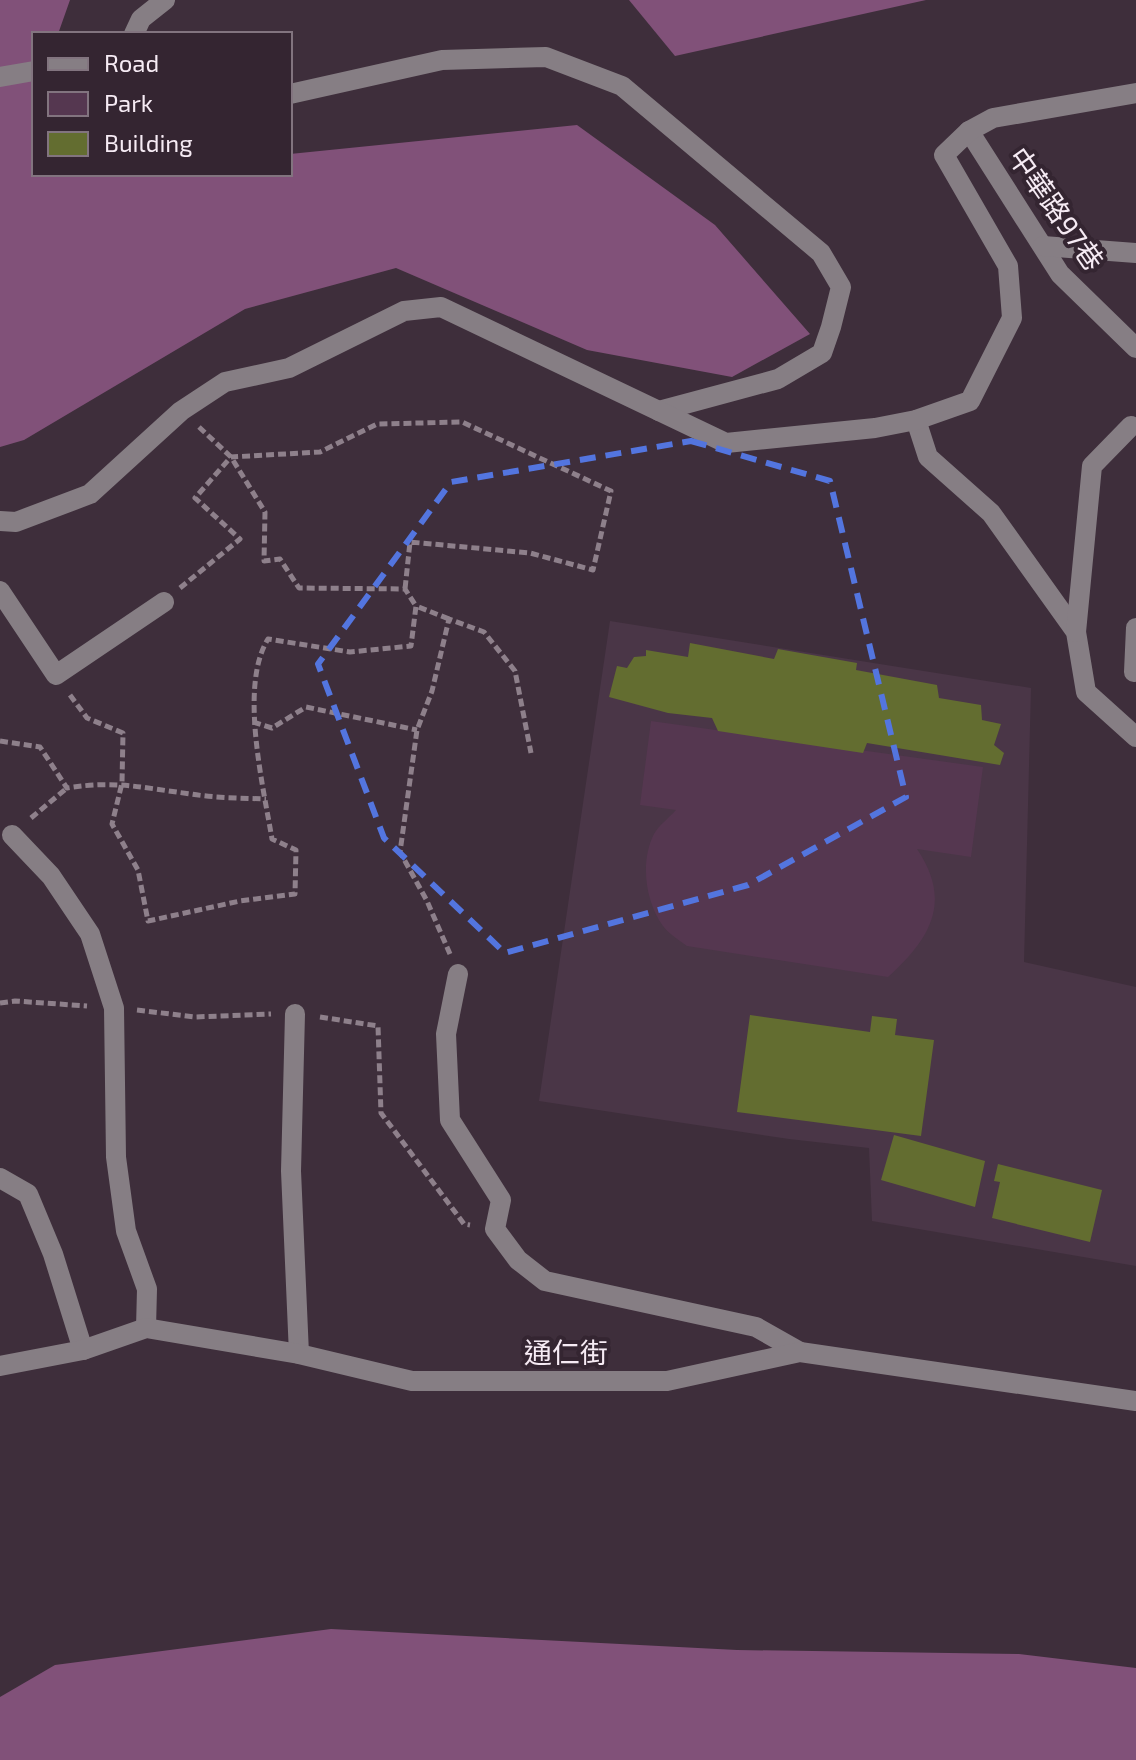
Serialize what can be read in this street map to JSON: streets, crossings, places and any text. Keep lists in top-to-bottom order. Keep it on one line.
{"streets":{"street":["中華路97巷","通仁街"]},"legend":["Road","Park","Building"]}
